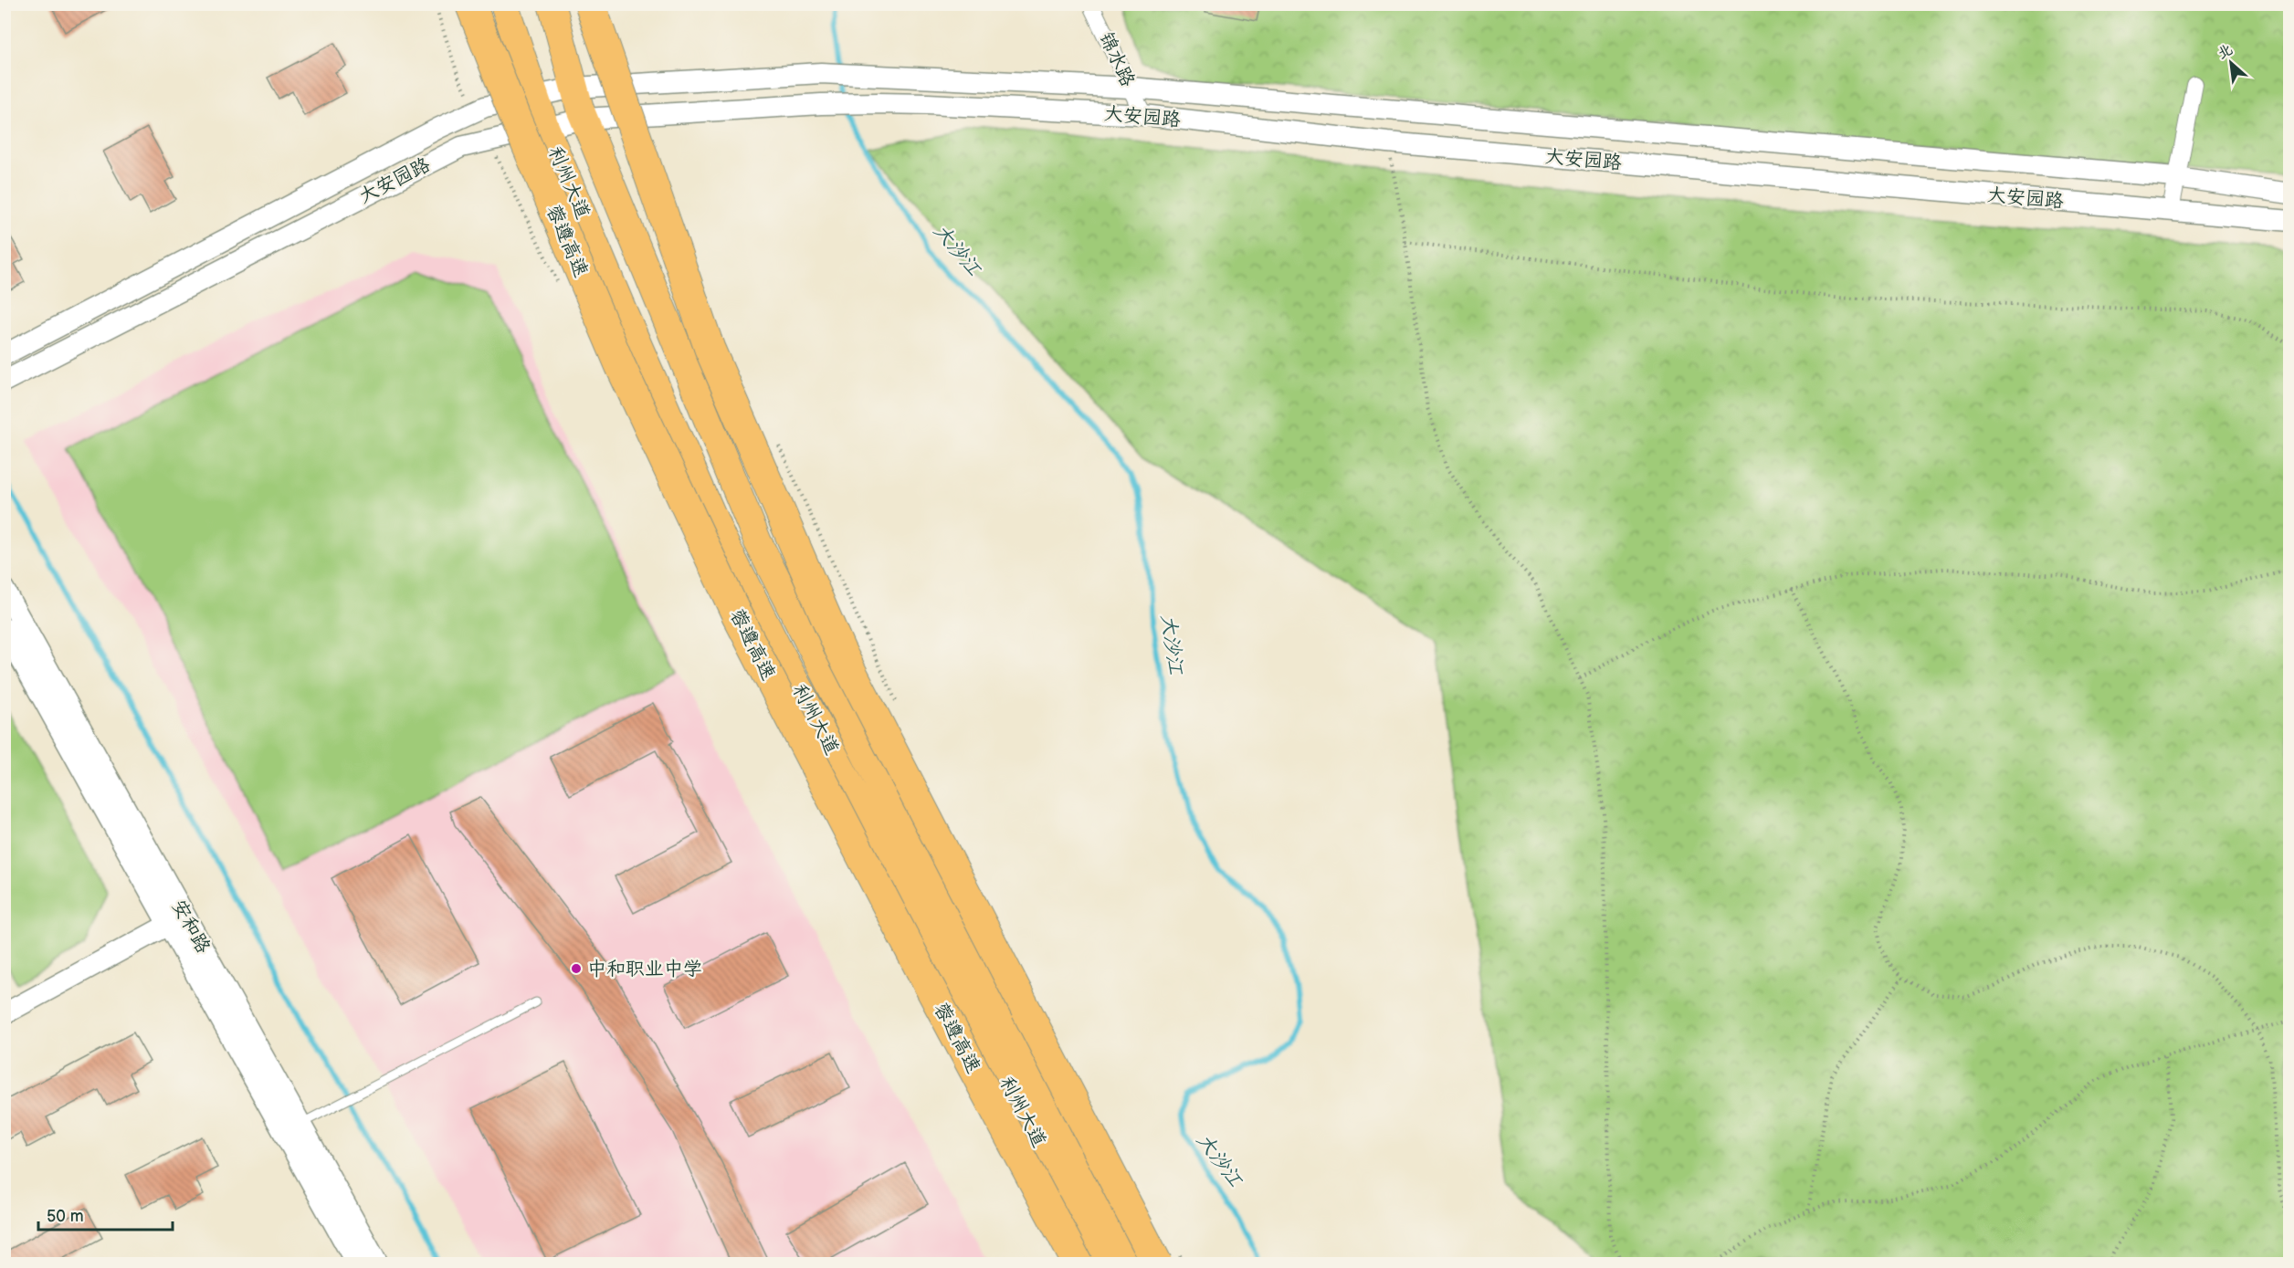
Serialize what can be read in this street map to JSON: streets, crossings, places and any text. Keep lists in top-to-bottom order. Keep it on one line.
{"streets":{"highway":["利州大道","蓉遵高速"],"street":["锦水路","大安园路","安和路"]},"crossings":[["锦水路","大安园路"],["大安园路","利州大道"]],"water":["大沙江"],"places":["中和职业中学"],"scale_bar":"50 m","north":"top left"}
